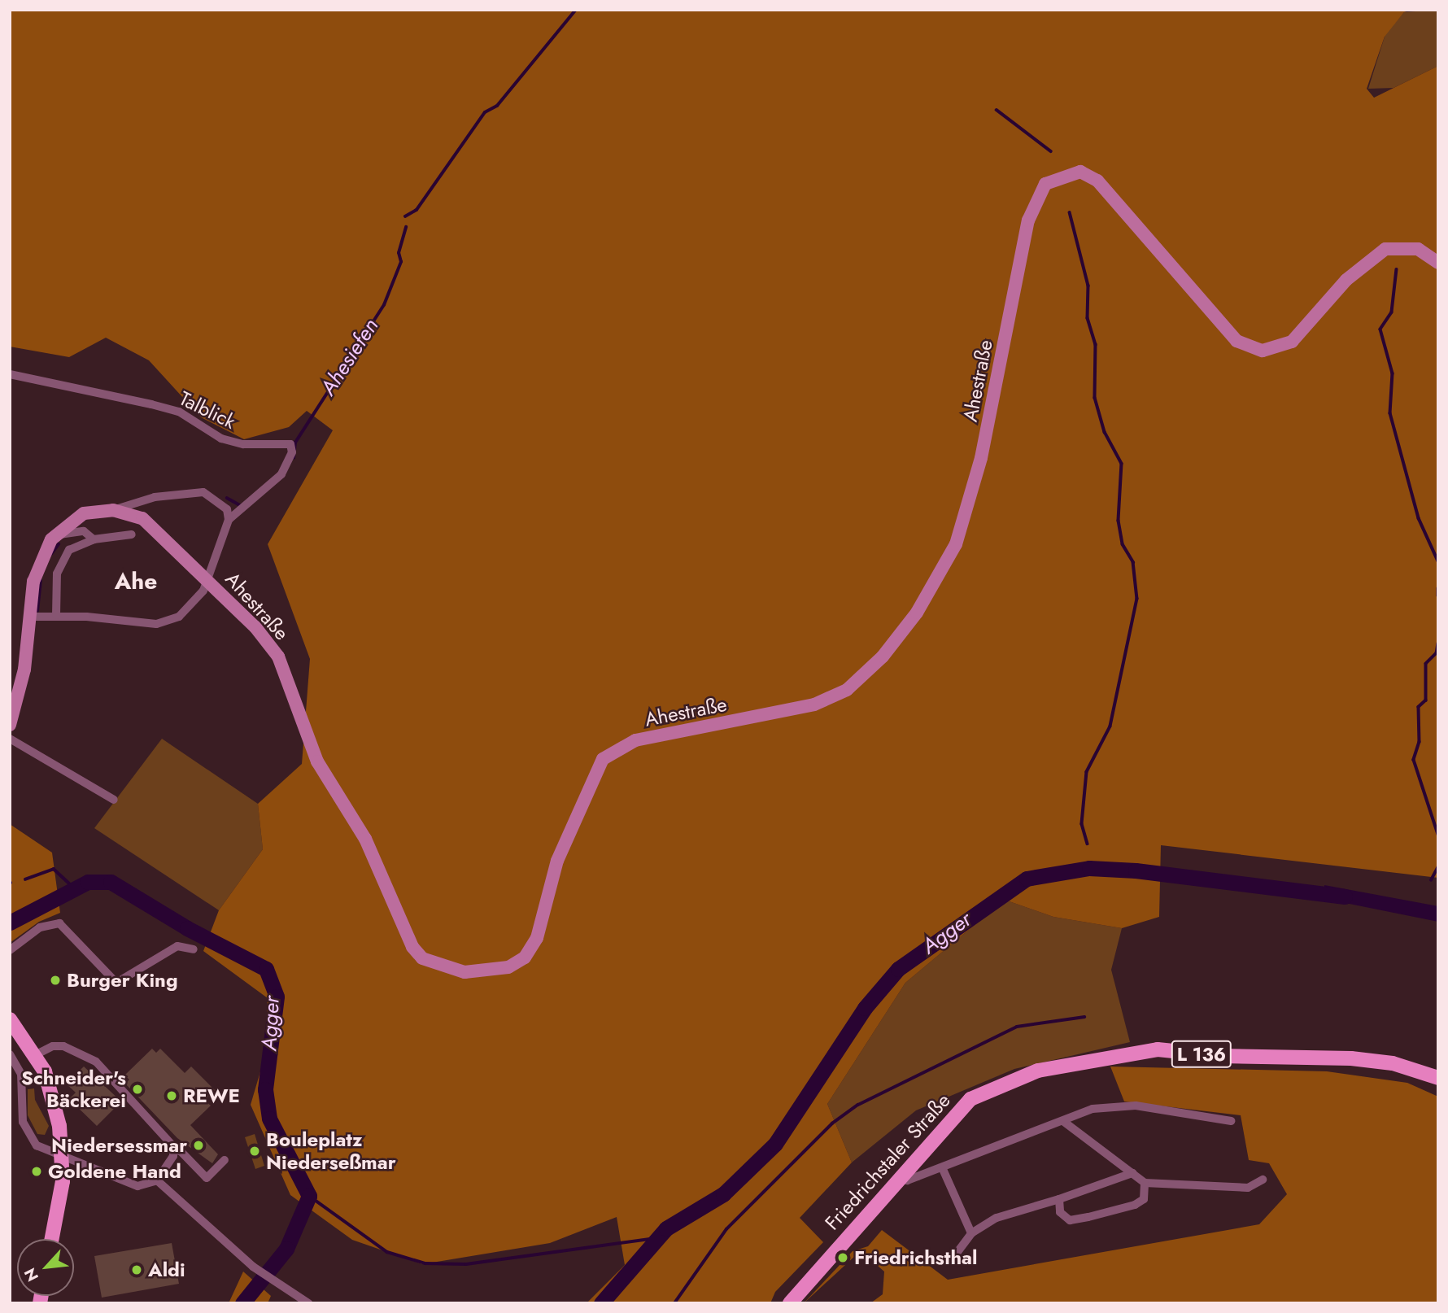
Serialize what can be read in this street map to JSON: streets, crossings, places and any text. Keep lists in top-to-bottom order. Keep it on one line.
{"streets":{"main road":["Ahestraße","L 136","Friedrichstaler Straße"],"street":["Talblick"]},"crossings":[["Ahestraße","Talblick"]],"districts":["Ahe"],"water":["Ahesiefen","Agger"],"places":["Burger King","Schneider's Bäckerei","REWE","Niedersessmar","Bouleplatz Niederseßmar","Goldene Hand","Friedrichsthal","Aldi"],"north":"bottom left"}
